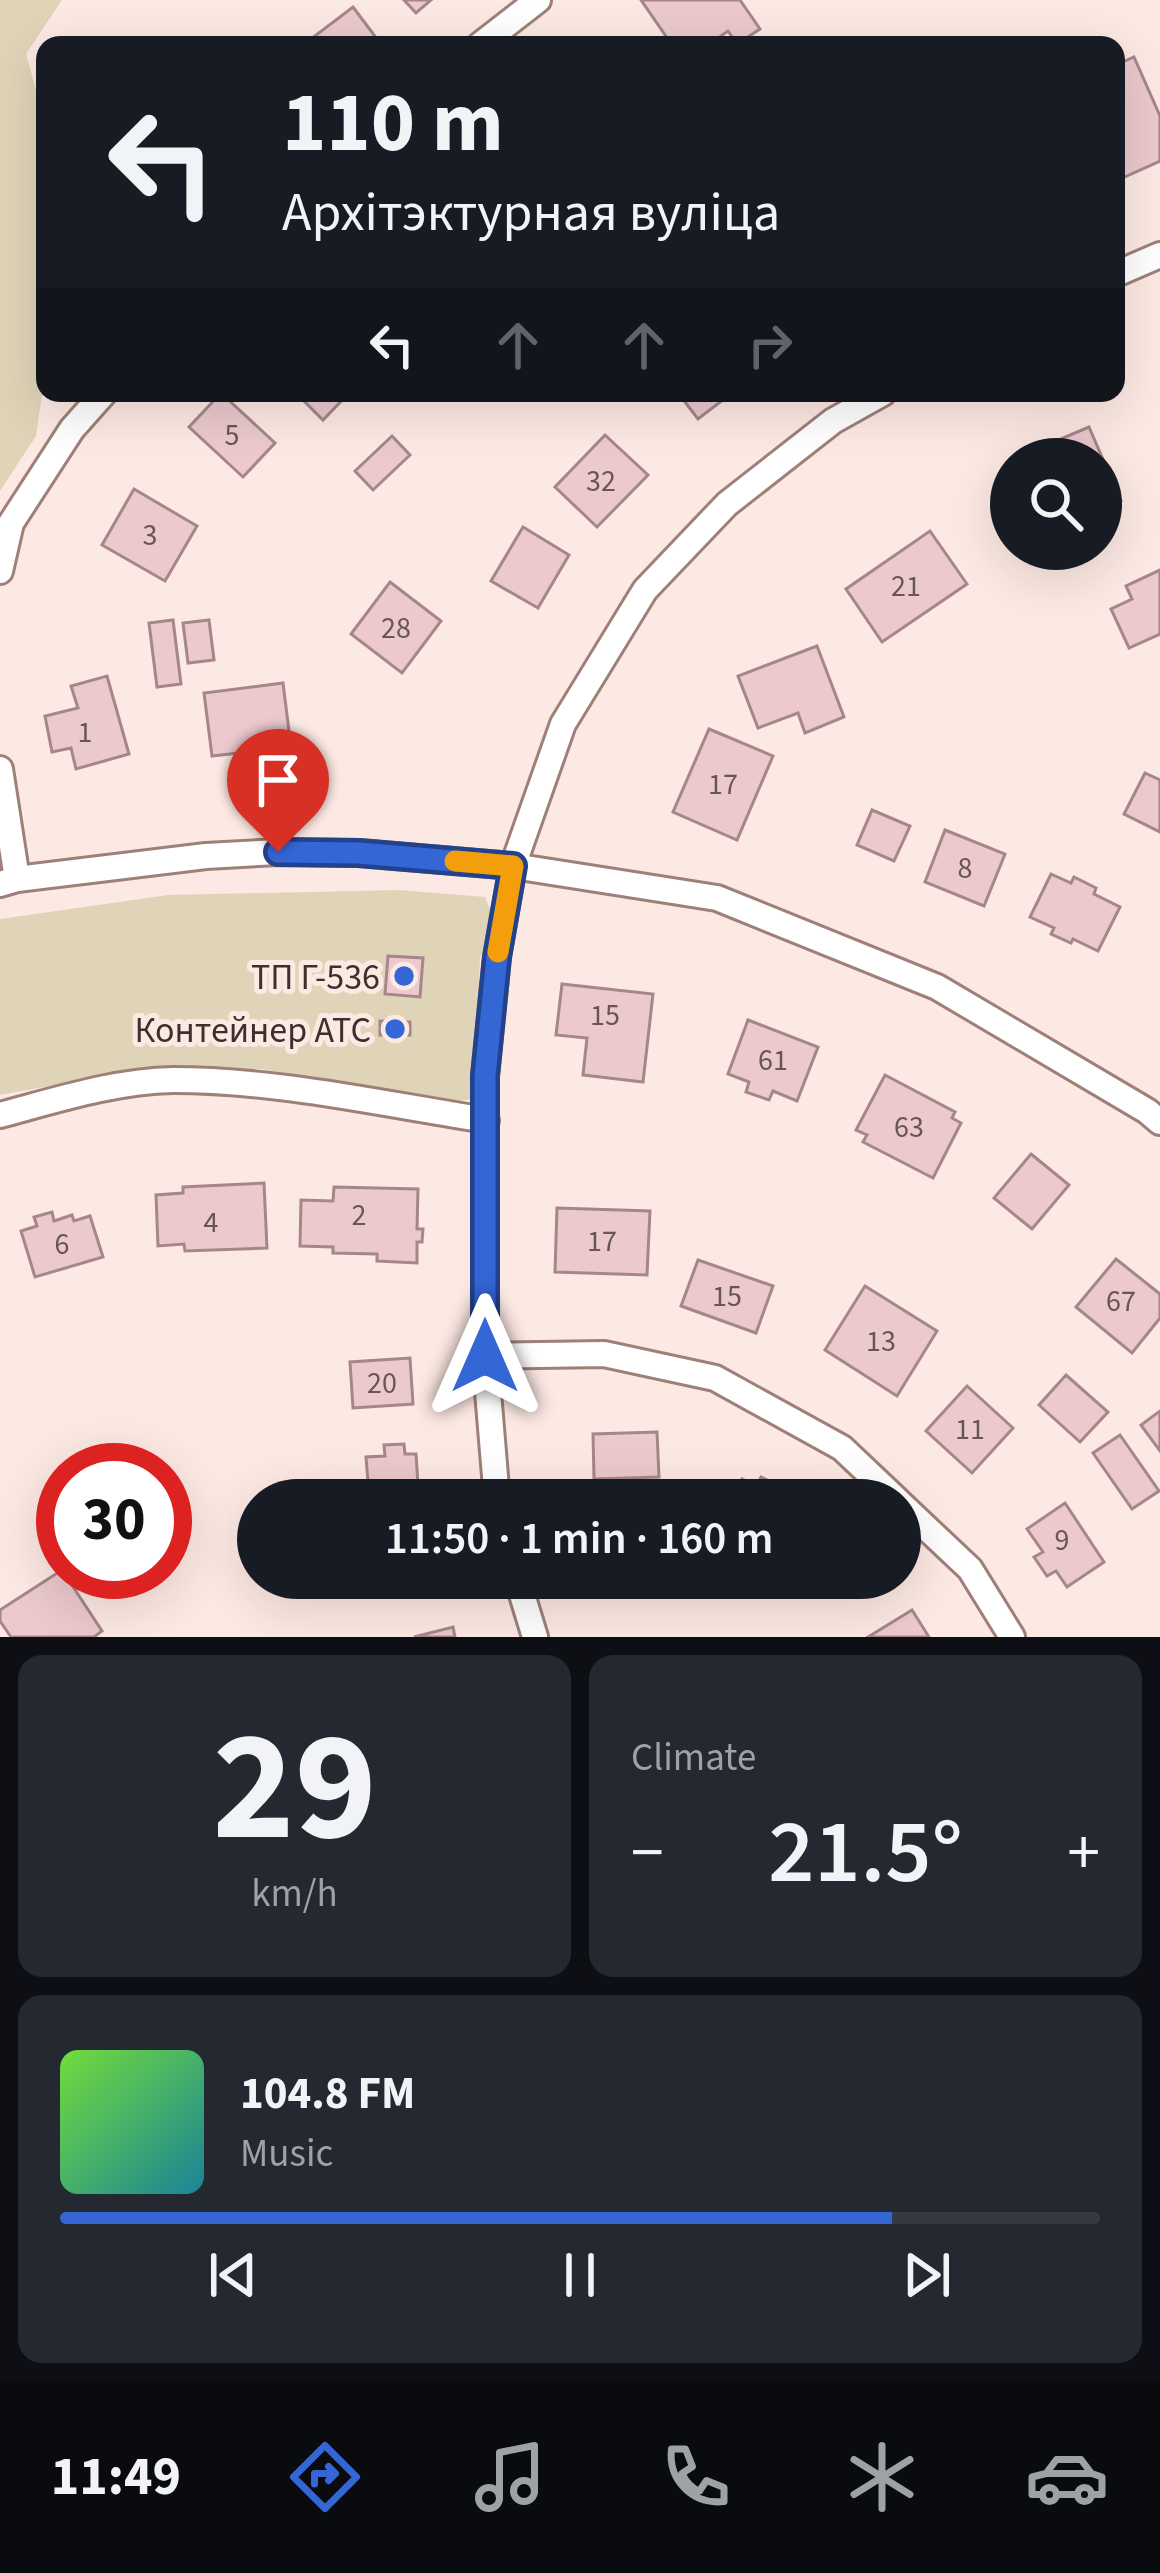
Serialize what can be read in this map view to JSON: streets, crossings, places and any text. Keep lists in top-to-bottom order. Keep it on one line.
{"places":["ТП Г-536","Контейнер АТС"],"house_numbers":["5","32","3","21","28","1","17","8","15","61","63","2","4","17","6","15","67","13","20","11","9"],"page":{"turn":["110 m","Архітэктурная вуліца"],"limit":"30","trip":"11:50 · 1 min · 160 m","tile":[["29","km/h"],"Climate"],"heat":["−","21.5°","+"],"song":["104.8 FM","Music"],"tabs":"11:49"}}
